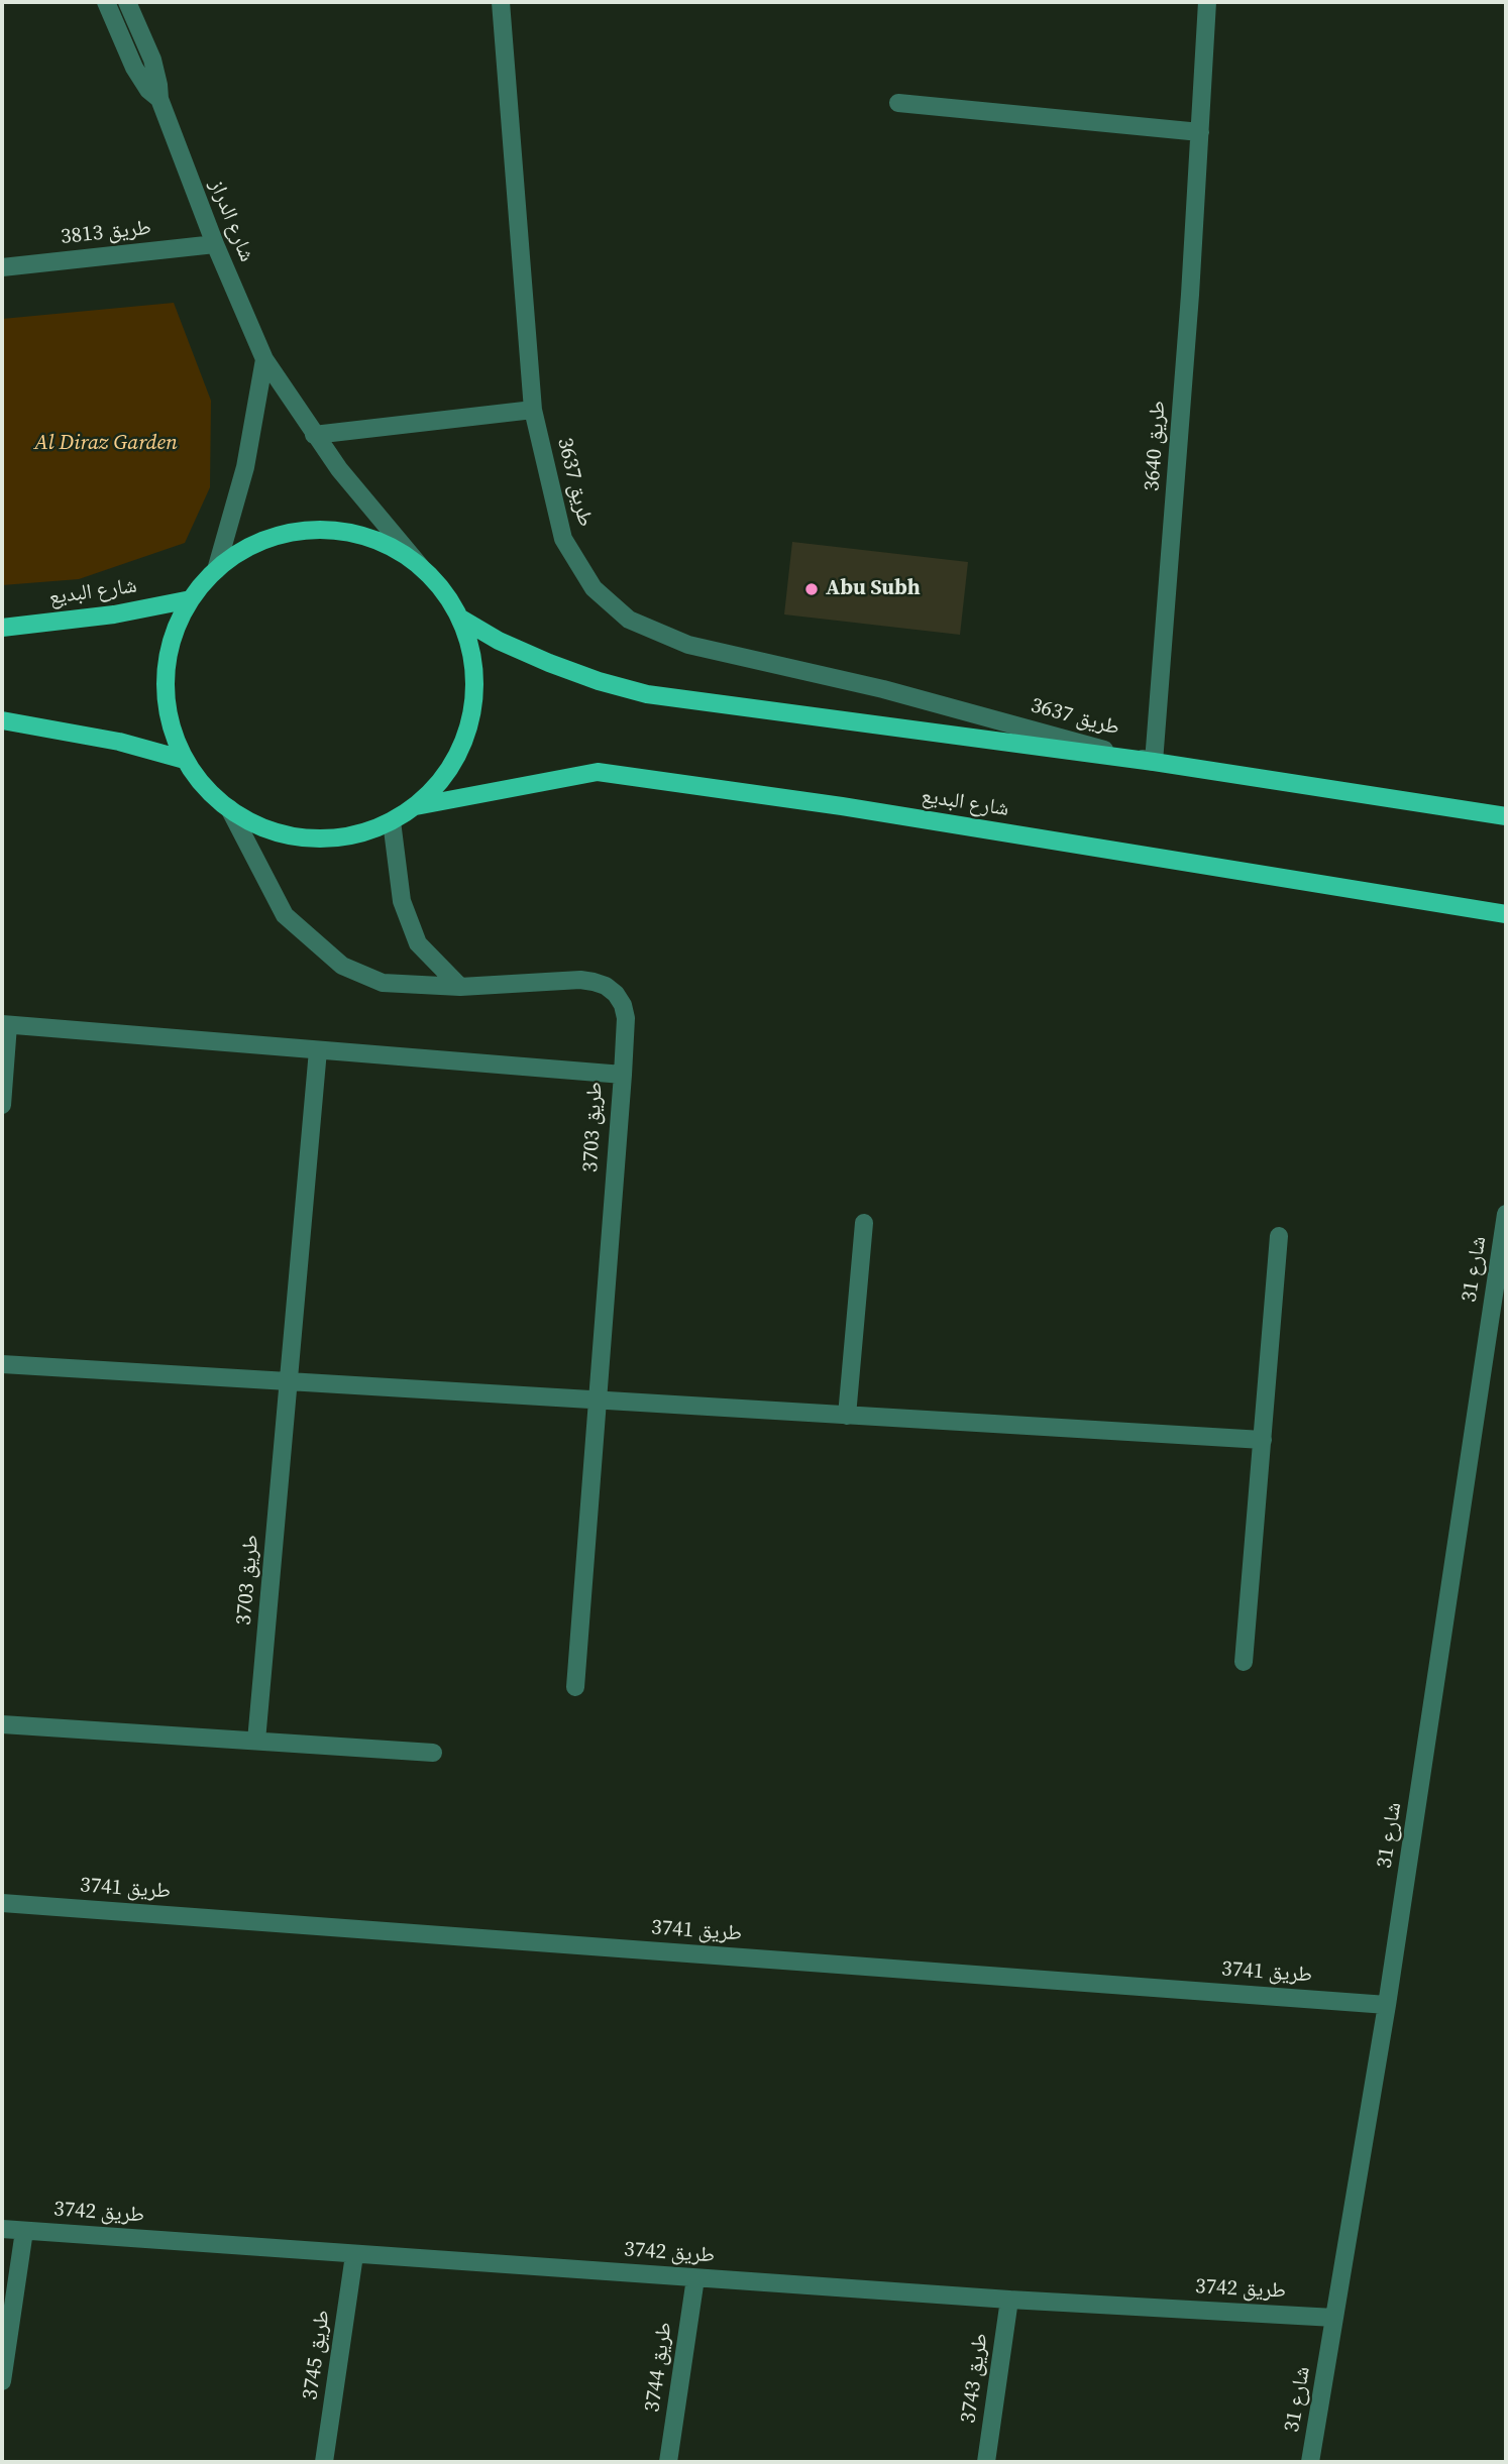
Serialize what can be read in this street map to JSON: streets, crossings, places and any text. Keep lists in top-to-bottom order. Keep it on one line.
{"streets":{"main road":["شارع البديع"],"street":["شارع الدراز","طريق 3813","طريق 3640","طريق 3637","طريق 3703","شارع 31","طريق 3741","طريق 3742","طريق 3745","طريق 3744","طريق 3743"]},"crossings":[["شارع الدراز","طريق 3813"],["طريق 3640","طريق 3637"],["شارع 31","طريق 3741"],["شارع 31","طريق 3742"],["طريق 3742","طريق 3745"],["طريق 3742","طريق 3744"],["طريق 3742","طريق 3743"]],"parks":["Al Diraz Garden"],"places":["Abu Subh"]}
